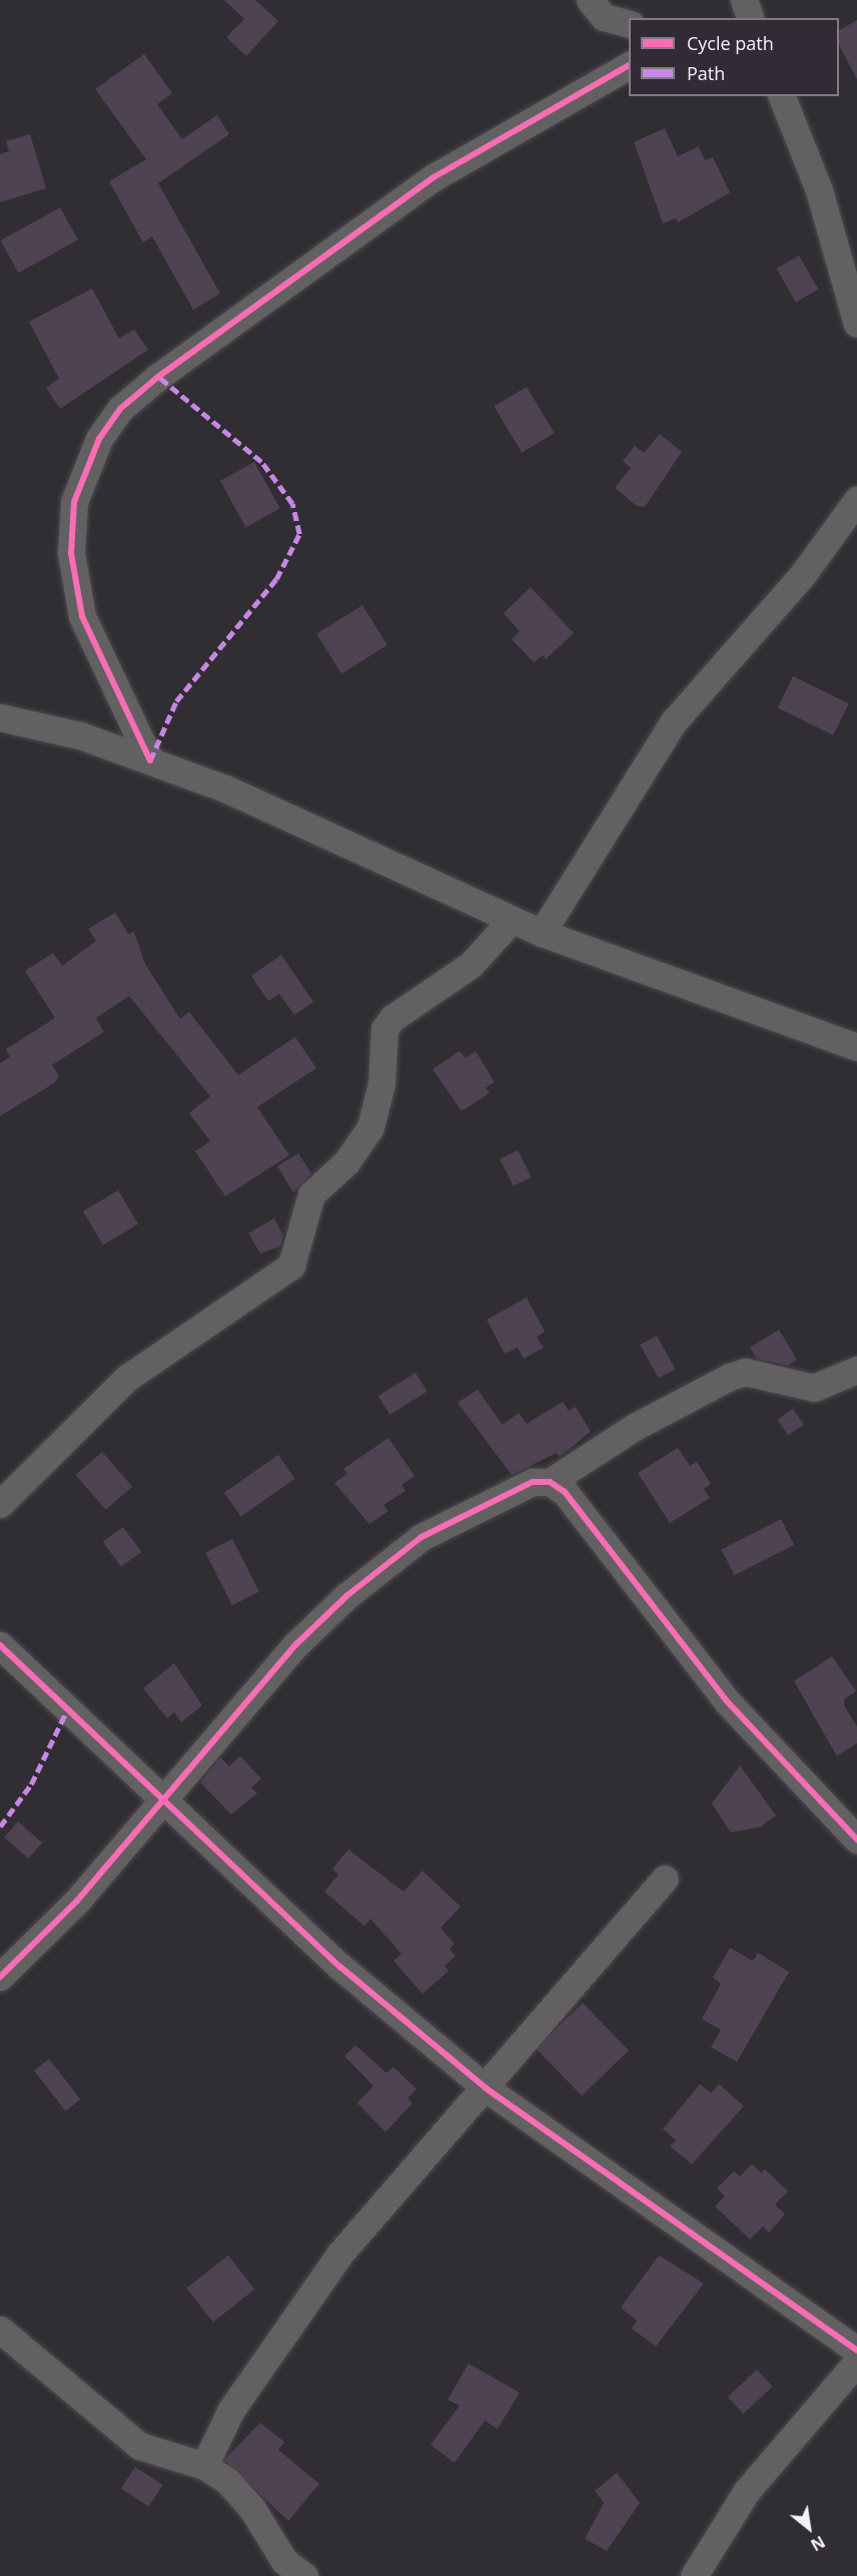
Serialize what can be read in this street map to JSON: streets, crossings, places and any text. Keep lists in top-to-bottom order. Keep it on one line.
{"legend":["Cycle path","Path"],"north":"bottom right"}
